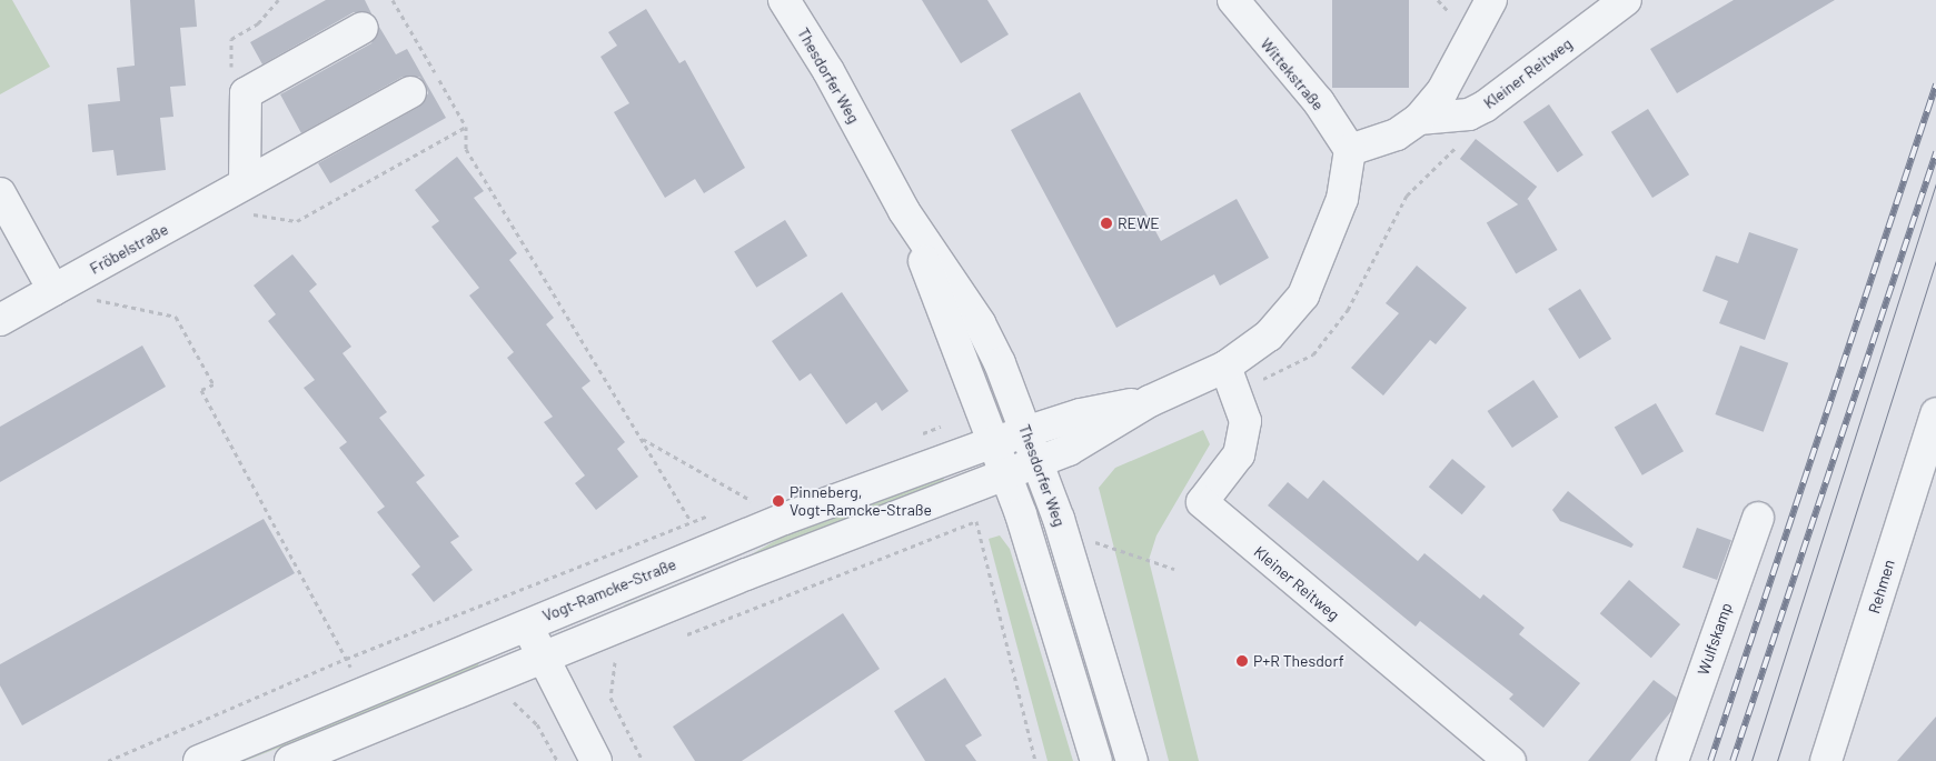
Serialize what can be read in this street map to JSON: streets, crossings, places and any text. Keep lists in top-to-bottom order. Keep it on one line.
{"streets":{"street":["Kleiner Reitweg","Wittekstraße","Thesdorfer Weg","Fröbelstraße","Rehmen","Vogt-Ramcke-Straße","Wulfskamp"]},"crossings":[["Kleiner Reitweg","Wittekstraße"],["Thesdorfer Weg","Vogt-Ramcke-Straße"]],"places":["REWE","Pinneberg, Vogt-Ramcke-Straße","P+R Thesdorf"]}
